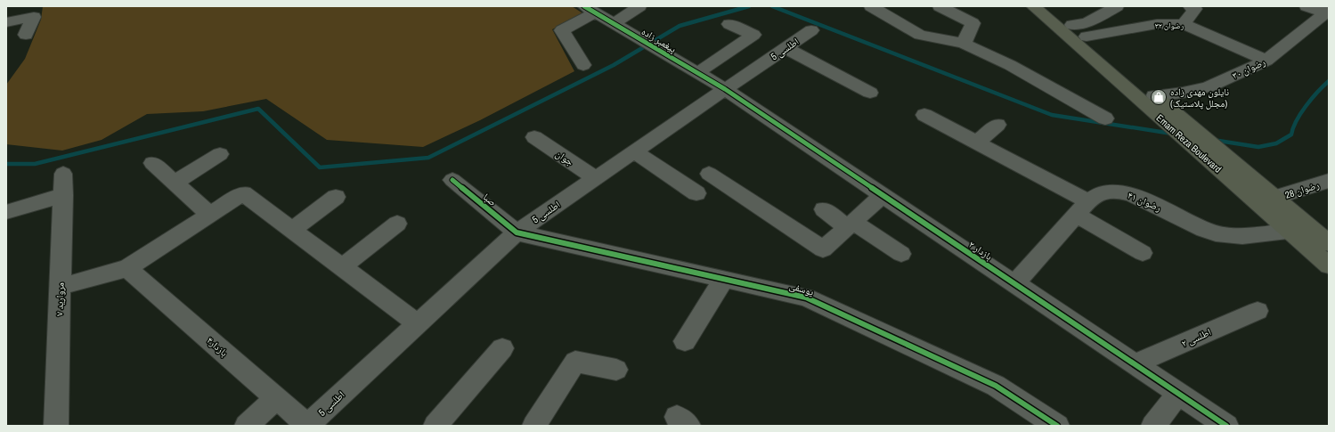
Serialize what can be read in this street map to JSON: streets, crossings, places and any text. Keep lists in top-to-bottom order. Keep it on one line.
{"streets":{"main road":["Emam Reza Boulevard"],"street":["رضوان ۳۲","پیغمبر زاده","اطلسی 5","رضوان ۳۰","جوان","رضوان 28","صبا","رضوان ۴۱","بازدار ۲","یوسفی","مروارید ۷","اطلسی ۲","بازدار۴"]},"crossings":[["رضوان ۳۲","رضوان ۳۰"],["رضوان ۳۲","Emam Reza Boulevard"],["پیغمبر زاده","اطلسی 5"],["پیغمبر زاده","بازدار ۲"],["اطلسی 5","جوان"],["اطلسی 5","صبا"],["اطلسی 5","بازدار ۲"],["اطلسی 5","یوسفی"],["اطلسی 5","بازدار۴"],["رضوان ۳۰","Emam Reza Boulevard"],["Emam Reza Boulevard","رضوان 28"],["Emam Reza Boulevard","رضوان ۴۱"],["صبا","یوسفی"],["رضوان ۴۱","بازدار ۲"],["بازدار ۲","اطلسی ۲"]],"places":{"shop":["نایلون مهدی زاده (مجلل پلاستیک)"]}}
